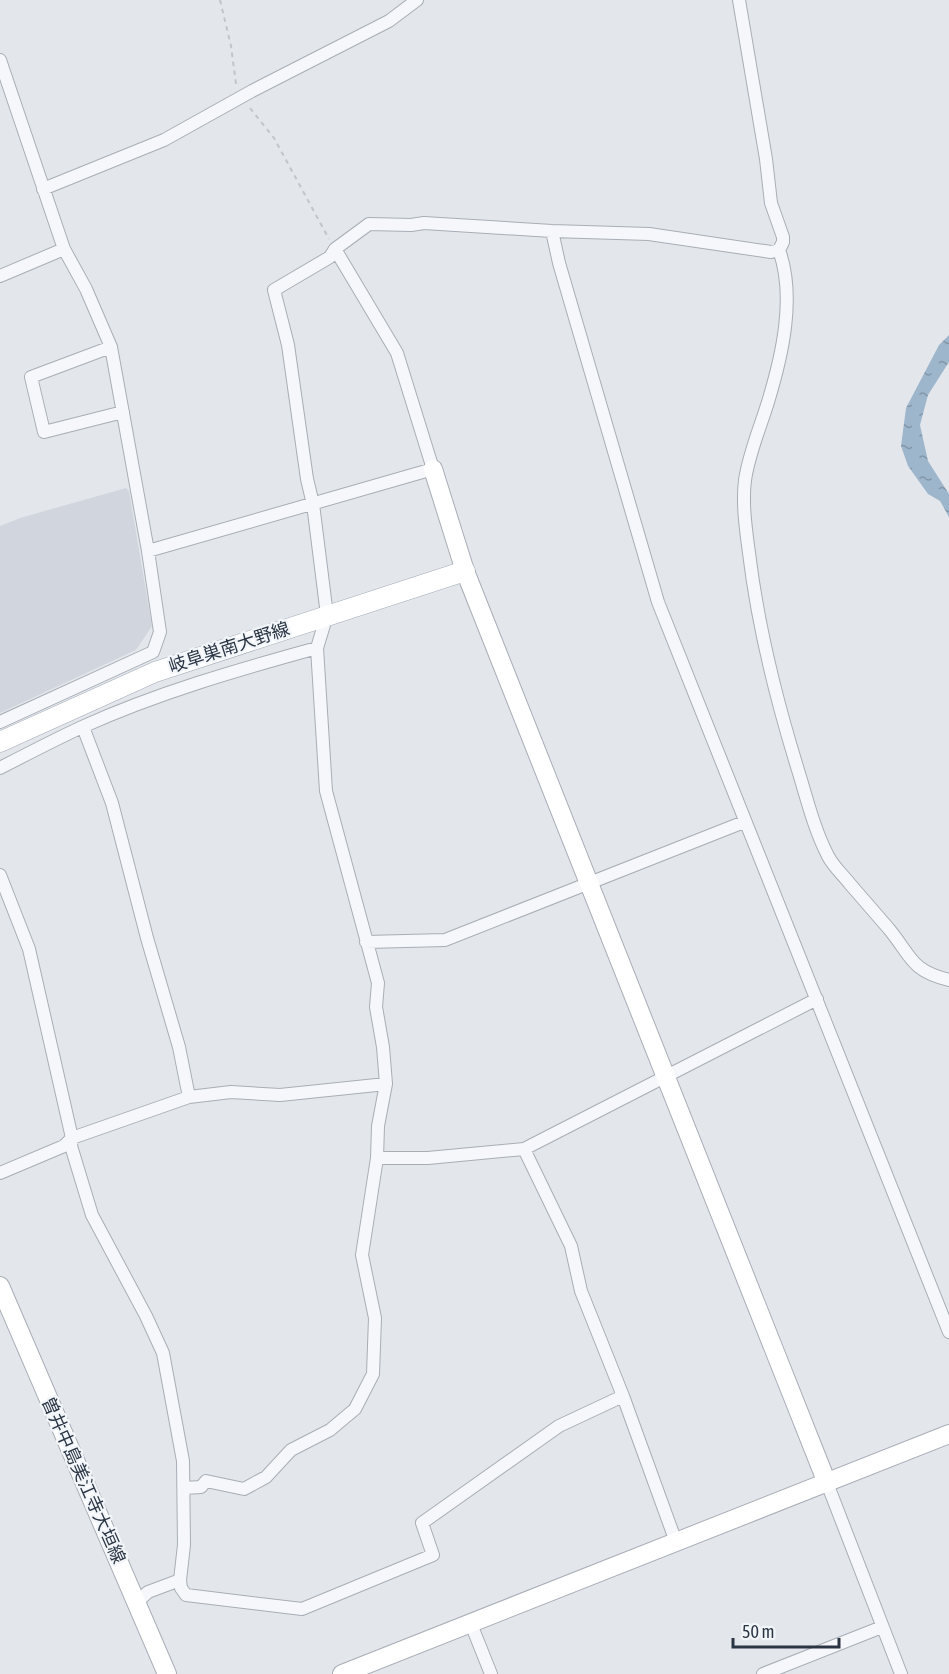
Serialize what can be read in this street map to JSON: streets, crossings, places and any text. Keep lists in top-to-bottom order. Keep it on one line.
{"streets":{"main road":["岐阜巣南大野線"],"street":["曽井中島美江寺大垣線"]},"scale_bar":"50 m"}
